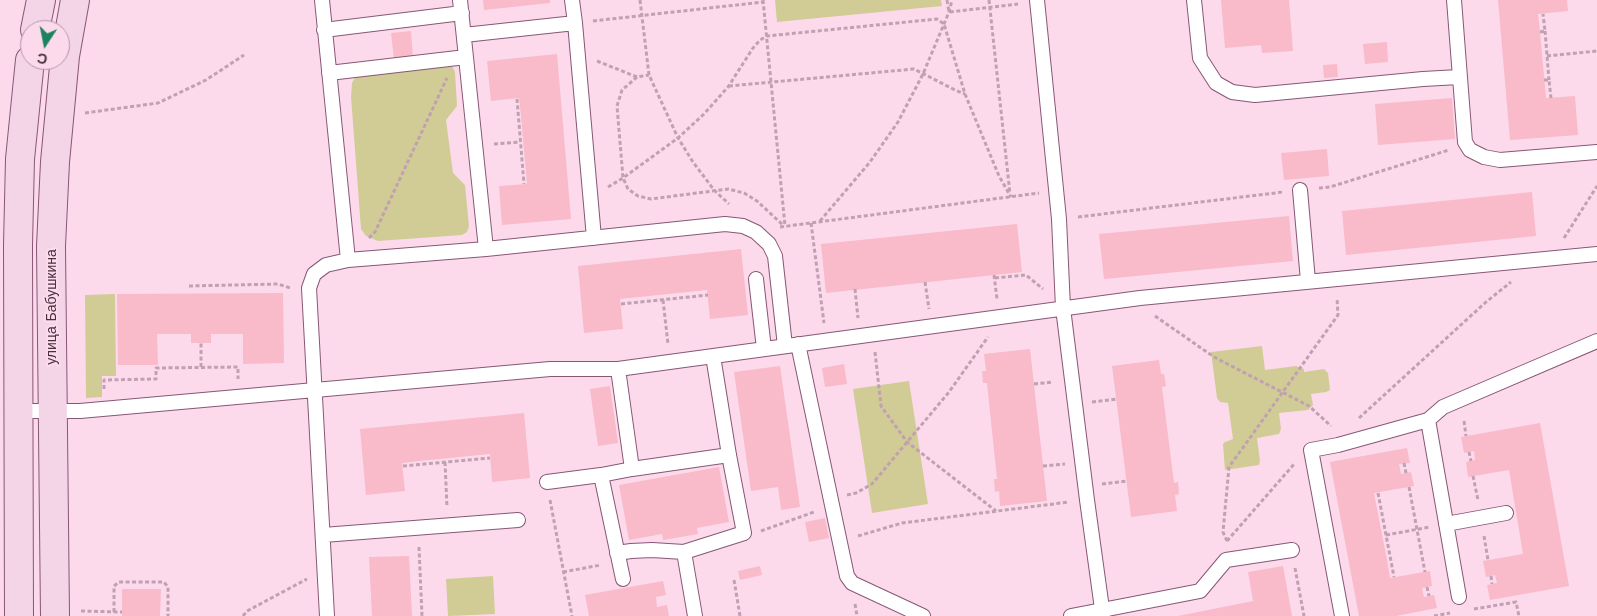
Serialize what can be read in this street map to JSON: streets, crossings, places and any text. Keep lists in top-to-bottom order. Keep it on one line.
{"streets":{"street":["улица Бабушкина"]},"north":"bottom"}
